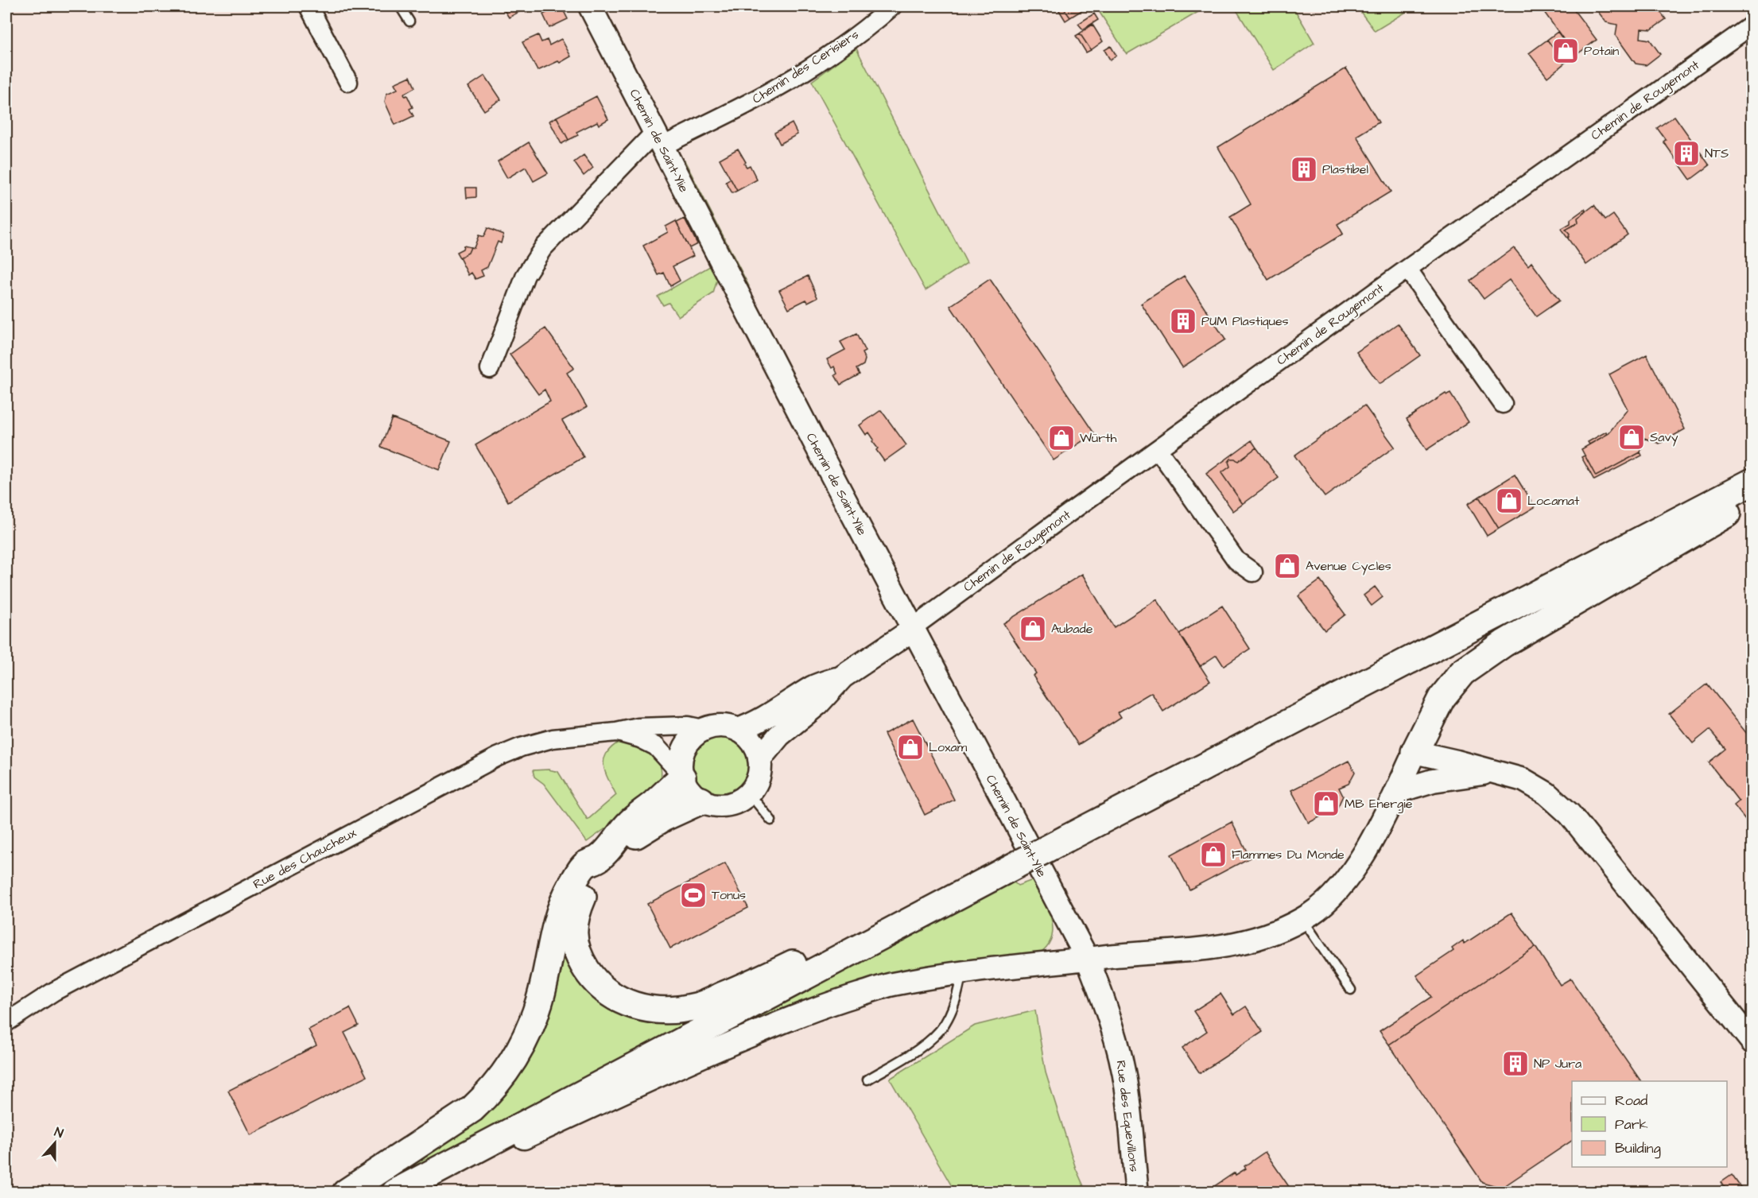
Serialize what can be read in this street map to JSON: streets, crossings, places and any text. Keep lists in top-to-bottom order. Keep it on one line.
{"streets":{"street":["Chemin des Cerisiers","Chemin de Rougemont","Chemin de Saint-Ylie","Rue des Chaucheux","Rue des Equevillons"]},"crossings":[["Chemin des Cerisiers","Chemin de Saint-Ylie"],["Chemin de Rougemont","Chemin de Saint-Ylie"],["Chemin de Saint-Ylie","Rue des Equevillons"]],"places":{"shop":["Potain","Savy","Würth","Locamat","Avenue Cycles","Aubade","Loxam","MB Energie","Flammes Du Monde"],"building":["NTS","Plastibel","PUM Plastiques","NP Jura"],"sports":["Tonus"]},"legend":["Road","Park","Building"],"north":"top"}
